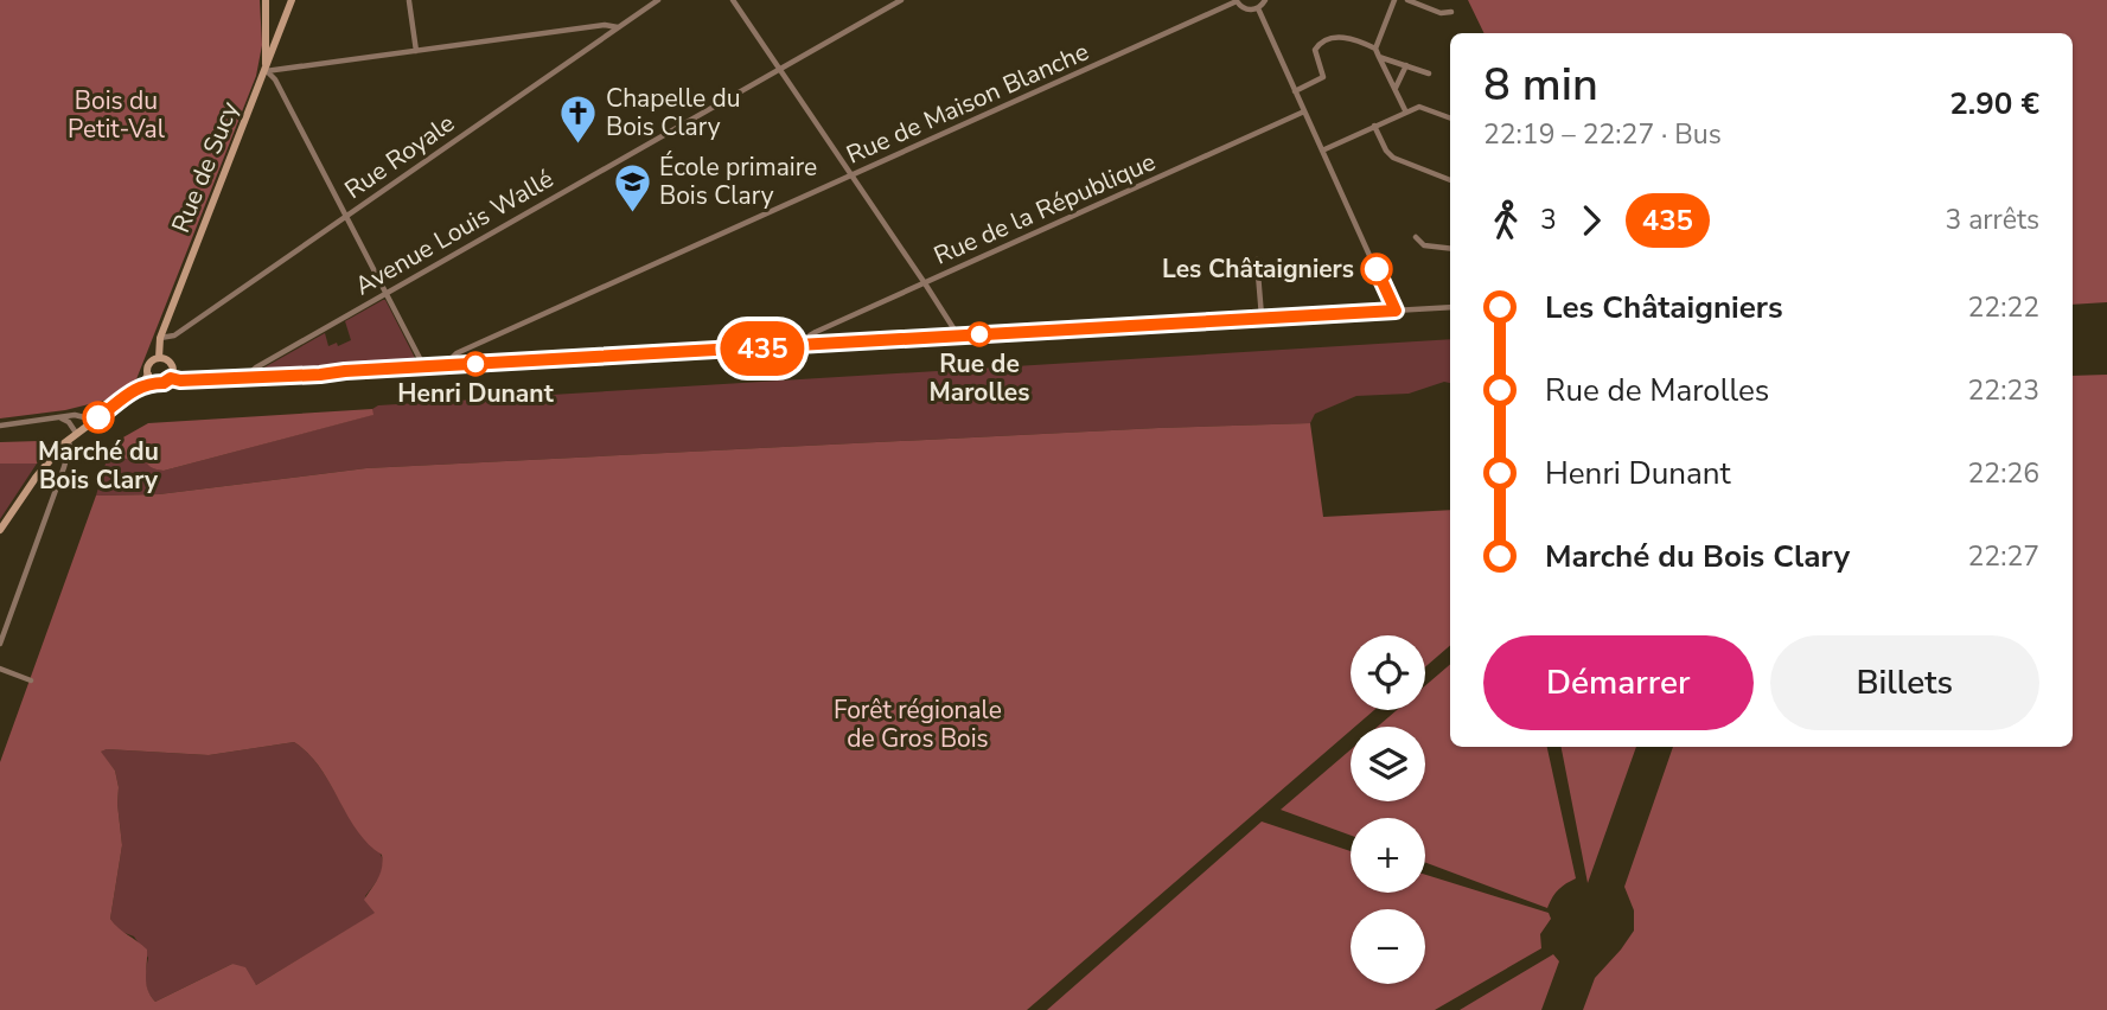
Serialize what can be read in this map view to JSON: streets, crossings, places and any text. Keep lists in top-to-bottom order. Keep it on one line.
{"streets":{"main road":["Rue de Sucy"],"street":["Rue de Maison Blanche","Rue Royale","Rue de la République","Avenue Louis Wallé"]},"crossings":[["Rue Royale","Rue de Sucy"]],"parks":["Bois du Petit-Val","Forêt régionale de Gros Bois"],"places":{"church":["Chapelle du Bois Clary"],"school or university":["École primaire Bois Clary"],"other":["Les Châtaigniers","Rue de Marolles","Henri Dunant","Marché du Bois Clary"]},"lines":["bus line 435"],"page":{"on_map":"435","heading":["8 min","22:19 – 22:27 · Bus","2.90 €"],"legs":["3","435","3 arrêts"],"list":[{"name":"Les Châtaigniers","value":"22:22"},{"name":"Rue de Marolles","value":"22:23"},{"name":"Henri Dunant","value":"22:26"},{"name":"Marché du Bois Clary","value":"22:27"}],"buttons":["Démarrer","Billets"],"map_buttons":["+","−"]}}
